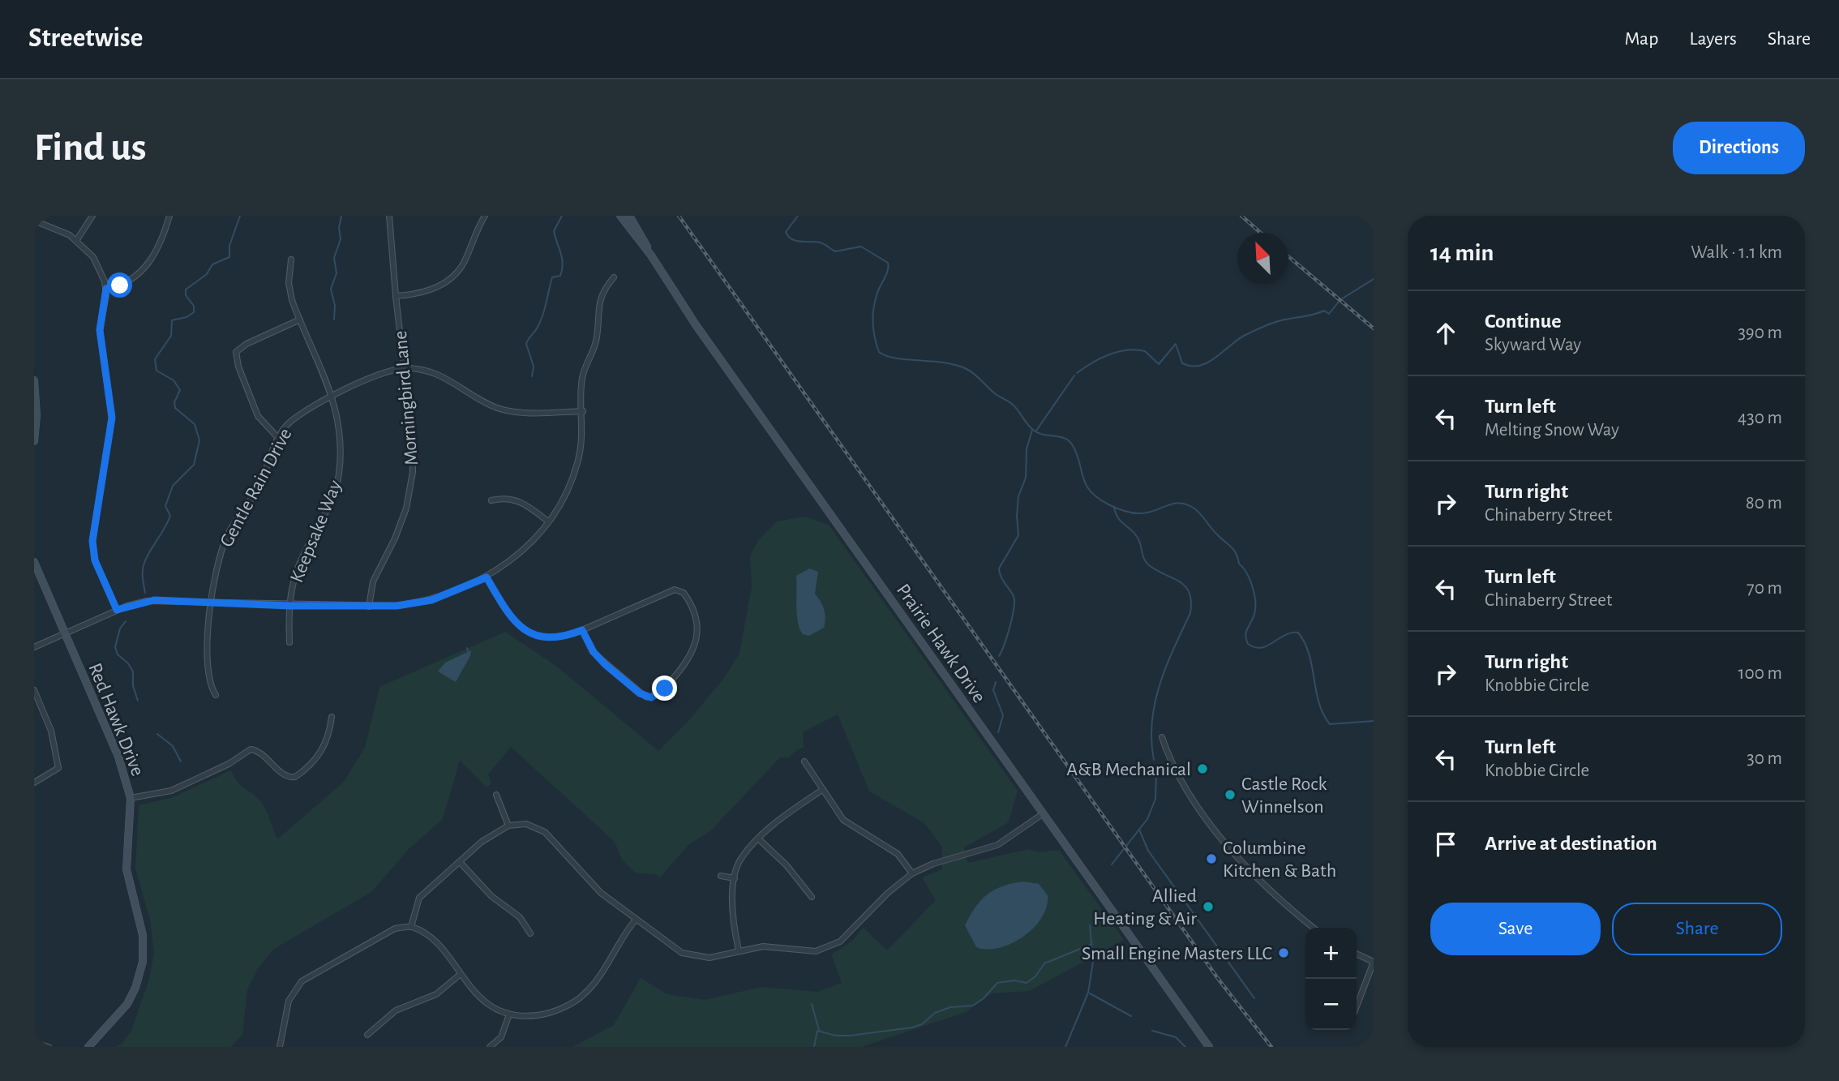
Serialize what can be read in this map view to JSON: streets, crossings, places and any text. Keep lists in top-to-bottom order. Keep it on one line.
{"streets":{"street":["Morningbird Lane","Gentle Rain Drive","Keepsake Way","Prairie Hawk Drive","Red Hawk Drive"]},"crossings":[["Morningbird Lane","Gentle Rain Drive"],["Gentle Rain Drive","Keepsake Way"]],"places":["A&B Mechanical","Castle Rock Winnelson","Columbine Kitchen & Bath","Allied Heating & Air","Small Engine Masters LLC"],"north":"top left","page":{"header":"Streetwise","nav":["Map","Layers","Share"],"buttons":["Directions",["Save","Share"]],"title":"Find us","heading":["14 min","Walk · 1.1 km"],"list":[["Continue","Skyward Way","390 m"],["Turn left","Melting Snow Way","430 m"],["Turn right","Chinaberry Street","80 m"],["Turn left","Chinaberry Street","70 m"],["Turn right","Knobbie Circle","100 m"],["Turn left","Knobbie Circle","30 m"],"Arrive at destination"],"map_buttons":["+","−"]}}
